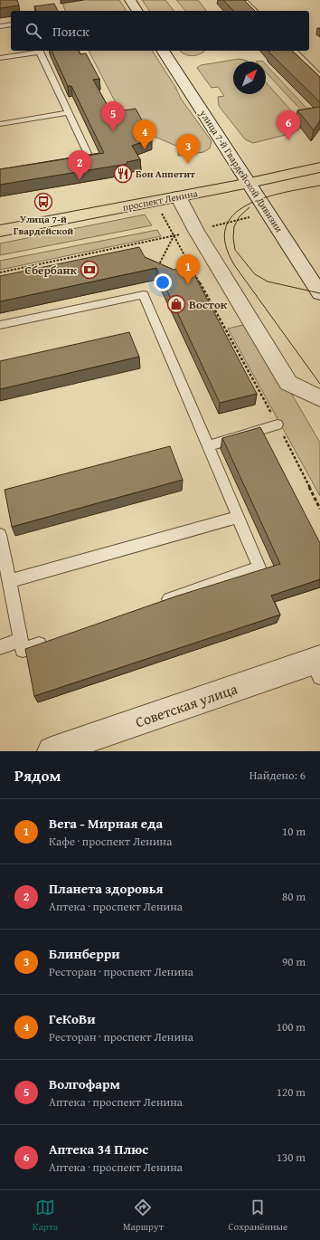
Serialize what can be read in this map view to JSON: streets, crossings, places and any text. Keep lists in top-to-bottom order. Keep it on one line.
{"streets":{"main road":["улица 7-й Гвардейской Дивизии","проспект Ленина","Советская улица"]},"crossings":[["улица 7-й Гвардейской Дивизии","проспект Ленина"]],"places":{"restaurant":["Бон Аппетит"],"bus stop":["Улица 7-й Гвардейской"],"bank":["Сбербанк"],"shop":["Восток"]},"north":"top right","page":{"search":"Поиск","pins":["5","6","4","3","2","1"],"heading":["Рядом","Найдено: 6"],"list":[{"mark":"1","name":"Вега - Мирная еда","note":"Кафе · проспект Ленина","value":"10 m"},{"mark":"2","name":"Планета здоровья","note":"Аптека · проспект Ленина","value":"80 m"},{"mark":"3","name":"Блинберри","note":"Ресторан · проспект Ленина","value":"90 m"},{"mark":"4","name":"ГеКоВи","note":"Ресторан · проспект Ленина","value":"100 m"},{"mark":"5","name":"Волгофарм","note":"Аптека · проспект Ленина","value":"120 m"},{"mark":"6","name":"Аптека 34 Плюс","note":"Аптека · проспект Ленина","value":"130 m"}],"nav":["Карта","Маршрут","Сохранённые"]}}
